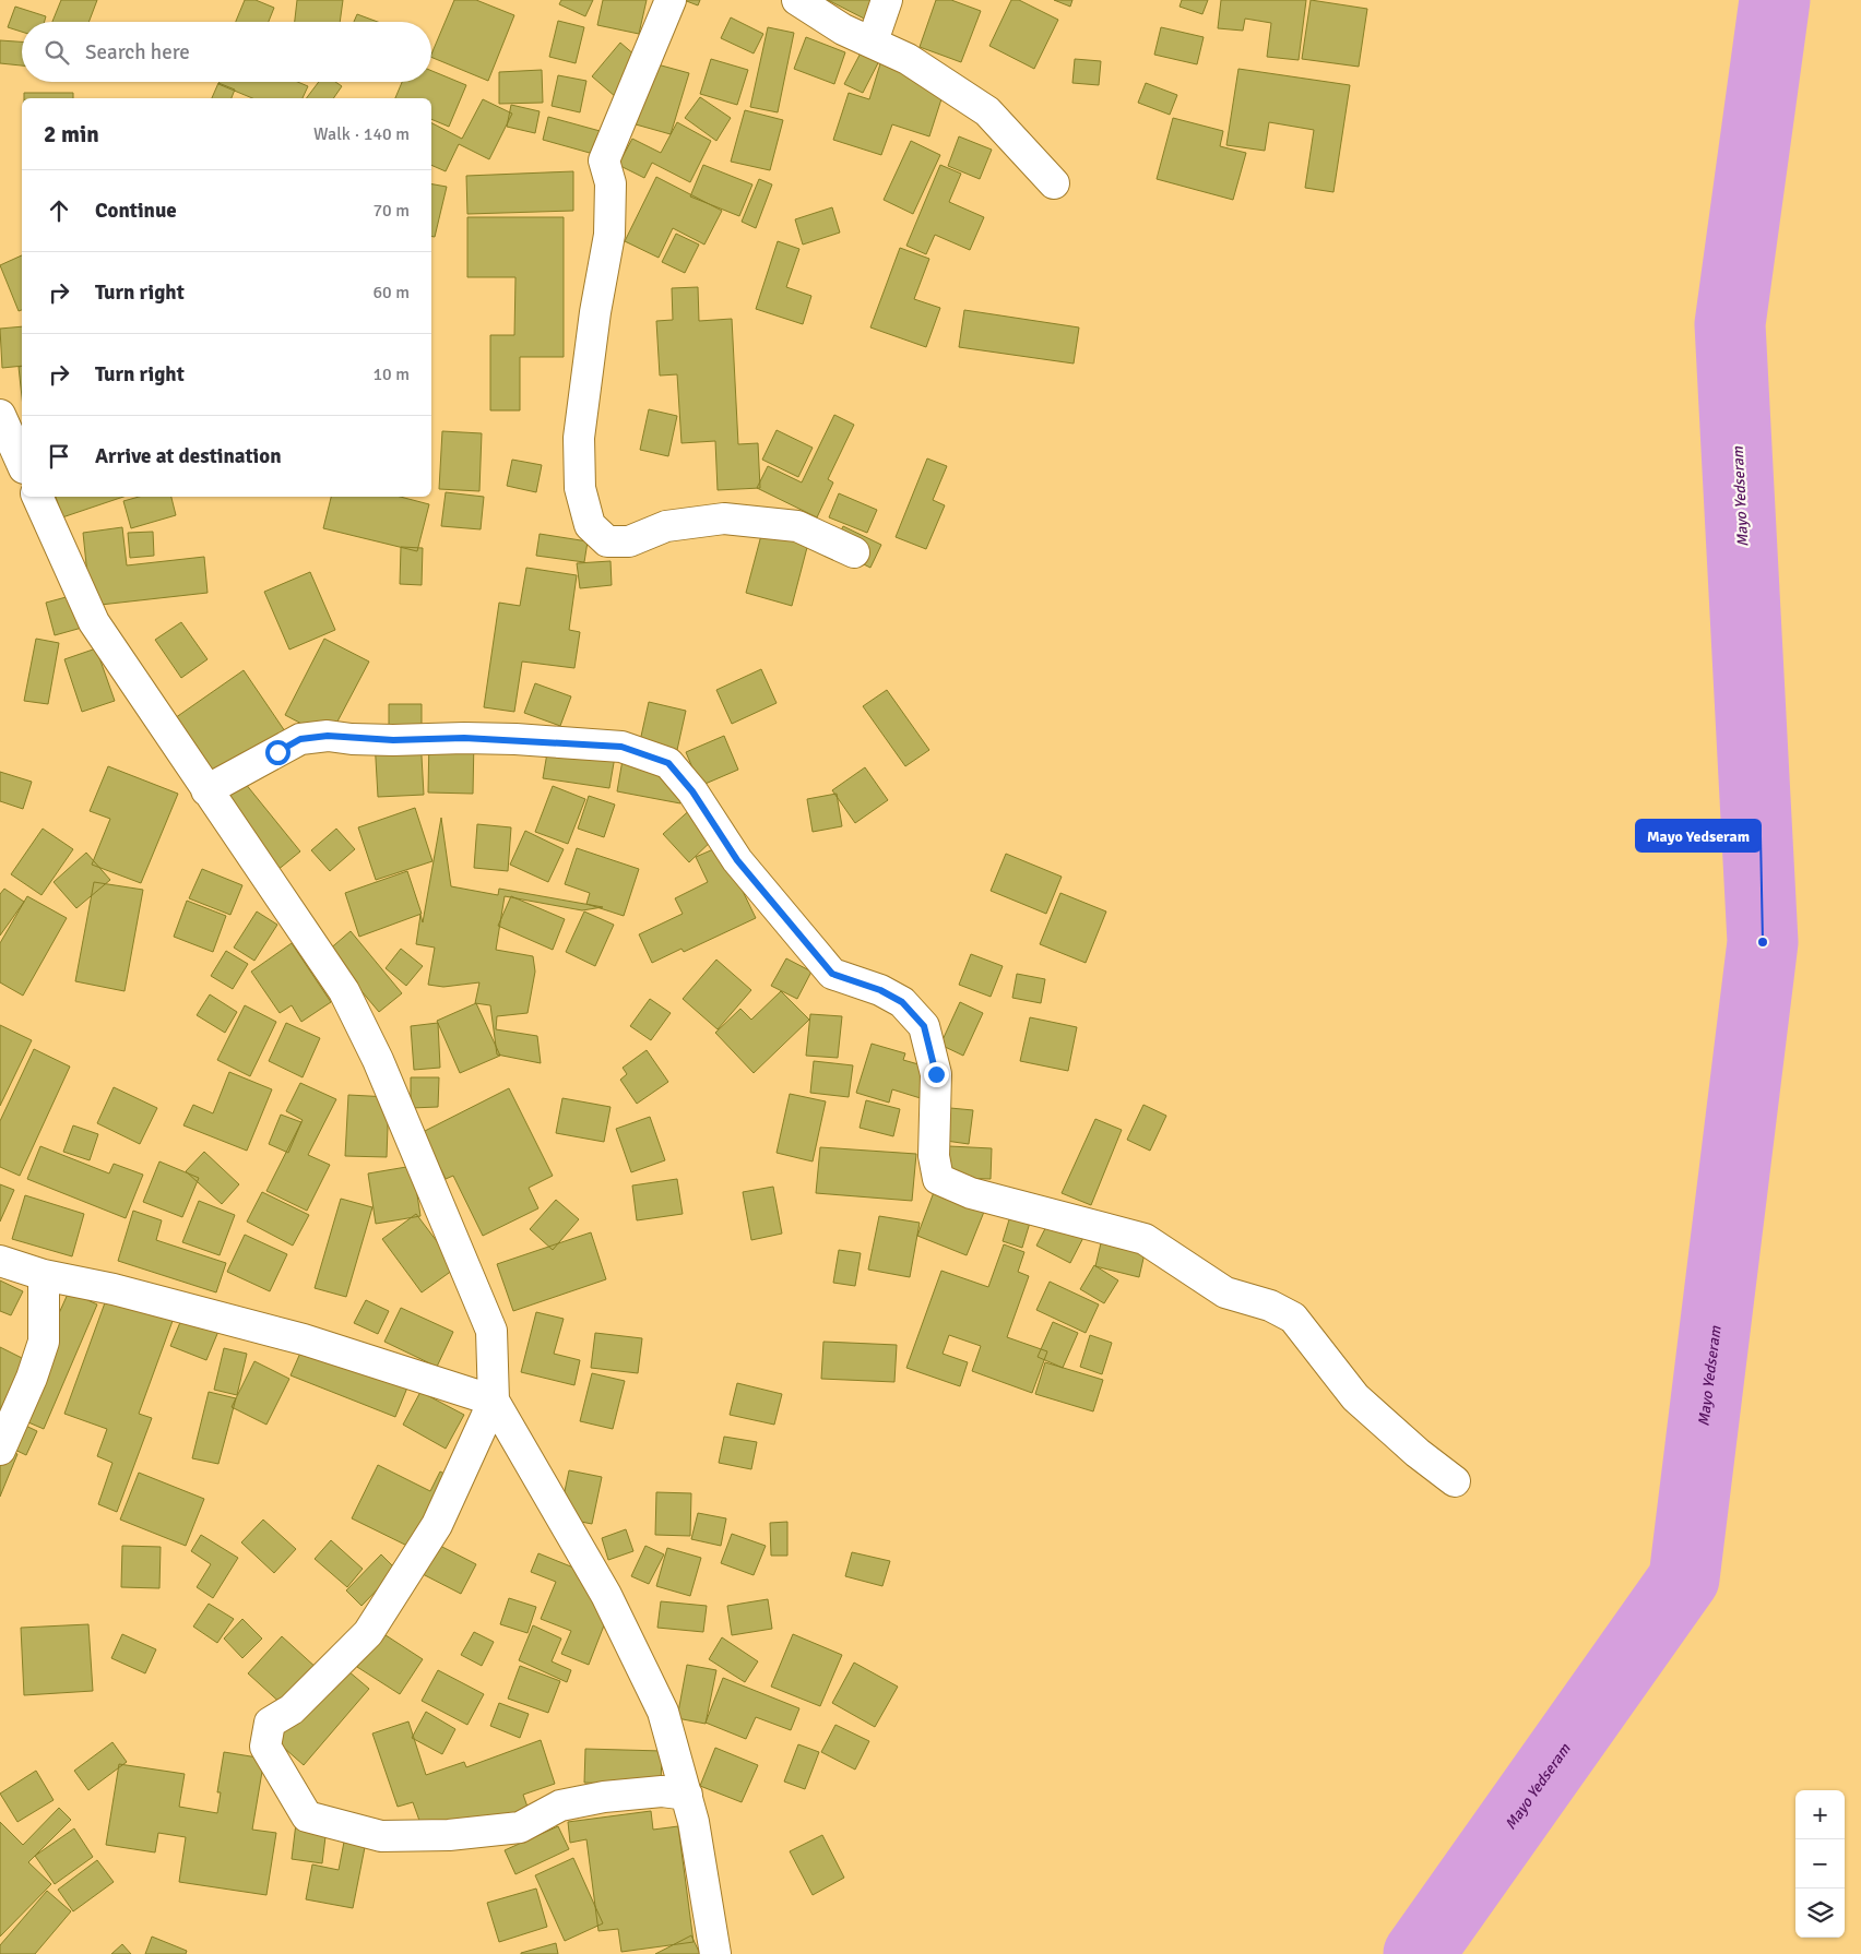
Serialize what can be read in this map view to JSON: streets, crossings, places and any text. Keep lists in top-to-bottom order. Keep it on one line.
{"water":["Mayo Yedseram"],"places":["Mayo Yedseram"],"page":{"search":"Search here","heading":["2 min","Walk · 140 m"],"list":[["Continue","70 m"],["Turn right","60 m"],["Turn right","10 m"],"Arrive at destination"],"map_buttons":["+","−"]}}
